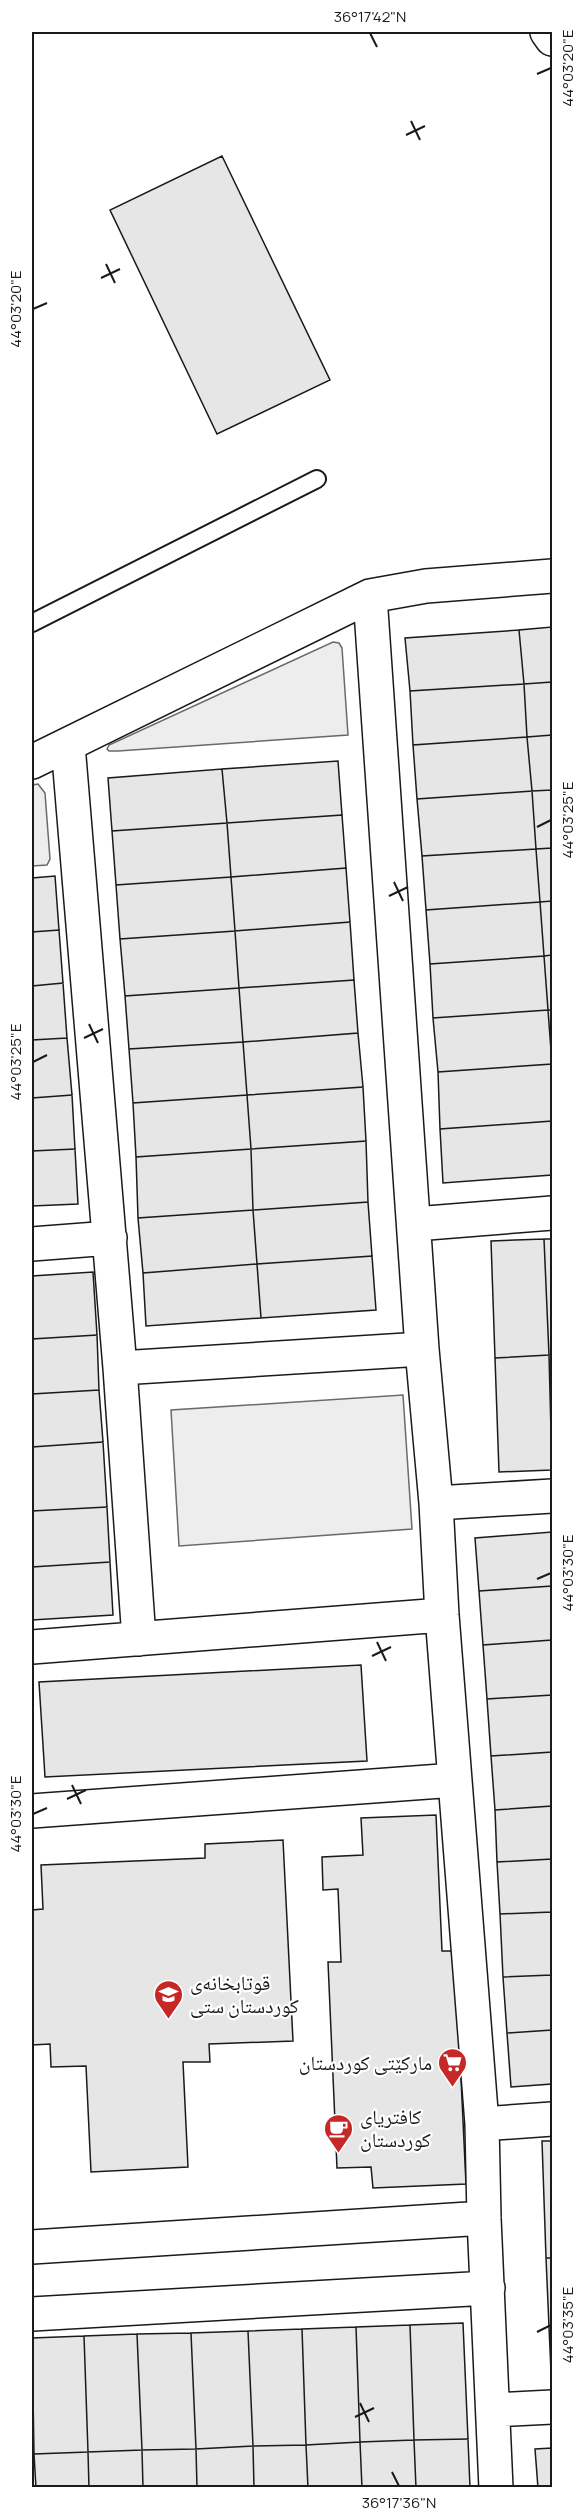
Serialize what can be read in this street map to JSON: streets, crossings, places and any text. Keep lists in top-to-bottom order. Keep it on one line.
{"places":{"school or university":["قوتابخانەی کوردستان ستی"],"supermarket":["مارکێتی کوردستان"],"cafe":["کافتریای کوردستان"]},"coordinates":["36°17'42\"N","44°03'20\"E","44°03'25\"E","44°03'30\"E","44°03'35\"E","36°17'36\"N"]}
